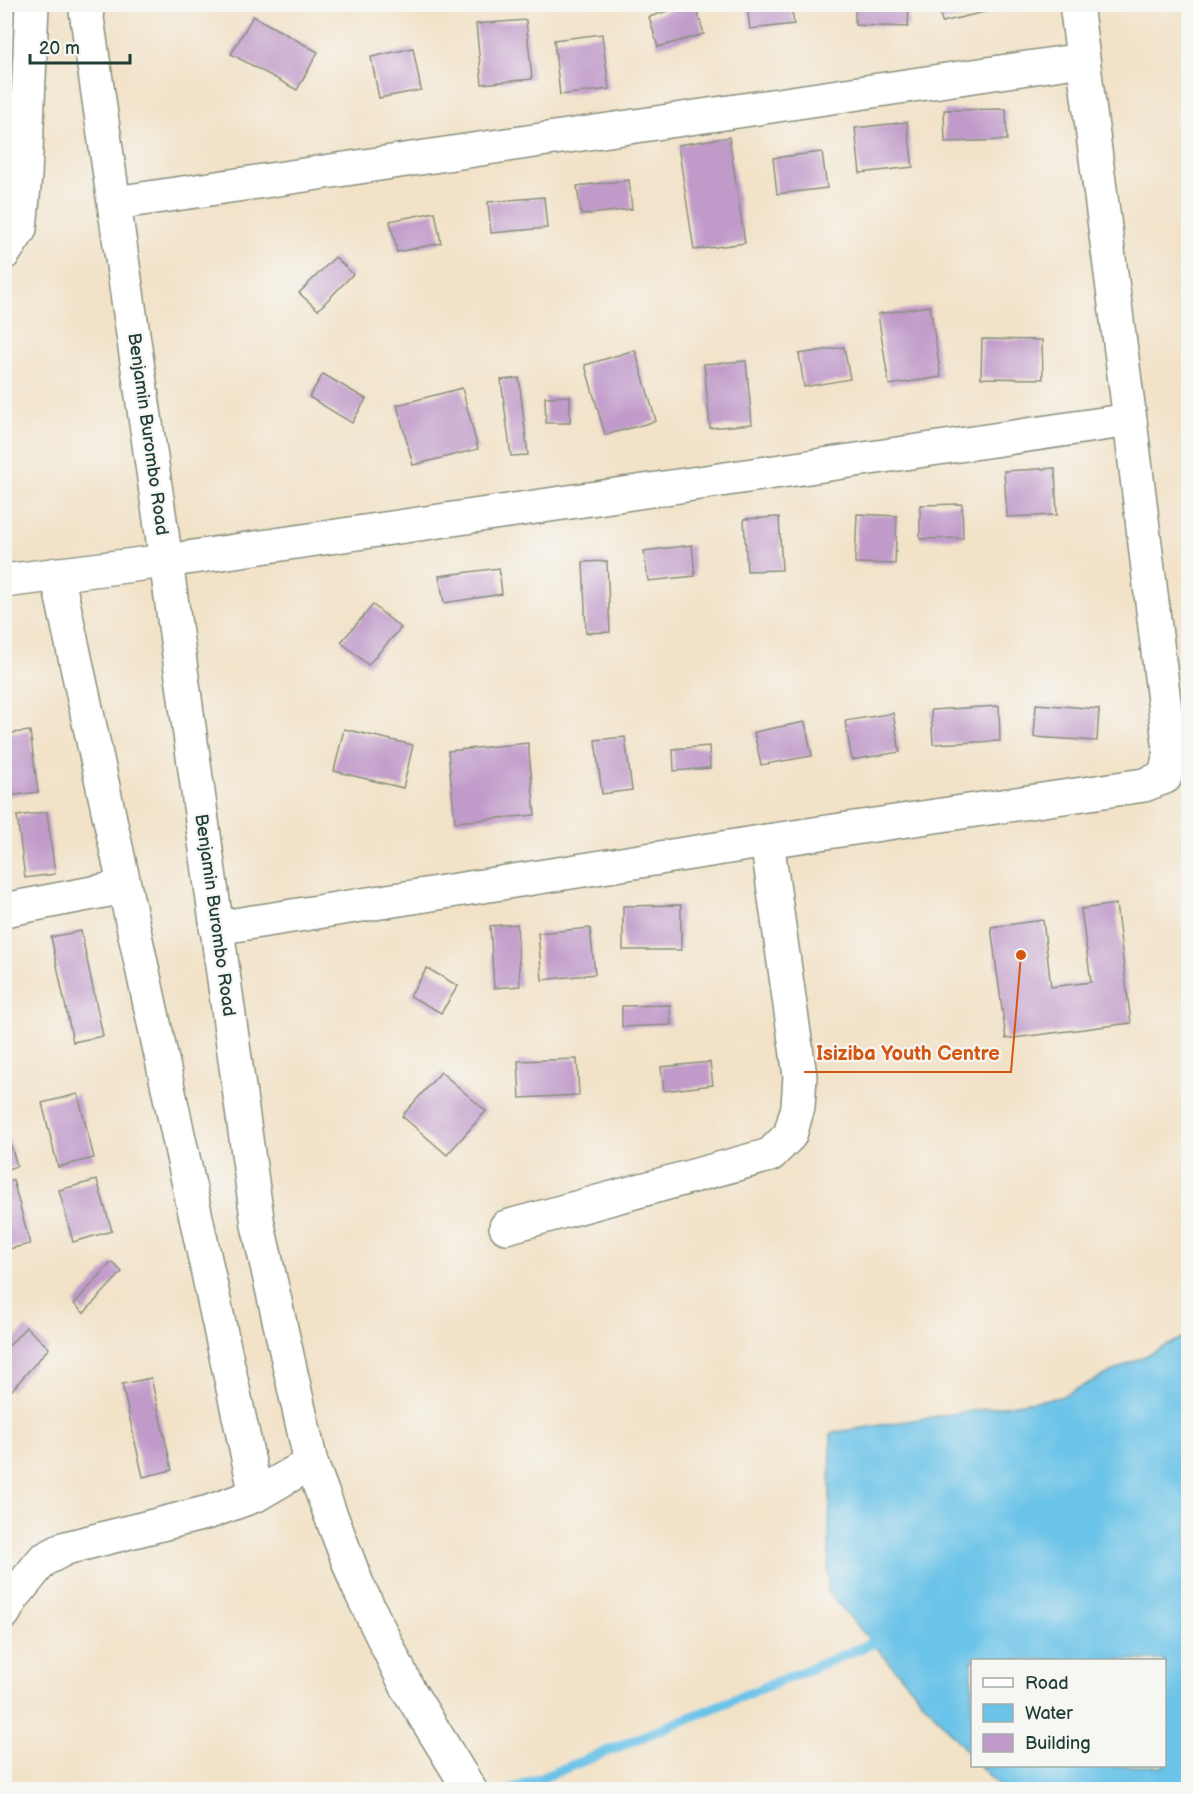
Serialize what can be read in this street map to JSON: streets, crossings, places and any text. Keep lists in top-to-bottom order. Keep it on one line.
{"streets":{"street":["Benjamin Burombo Road"]},"places":["Isiziba Youth Centre"],"legend":["Road","Water","Building"],"scale_bar":"20 m"}
